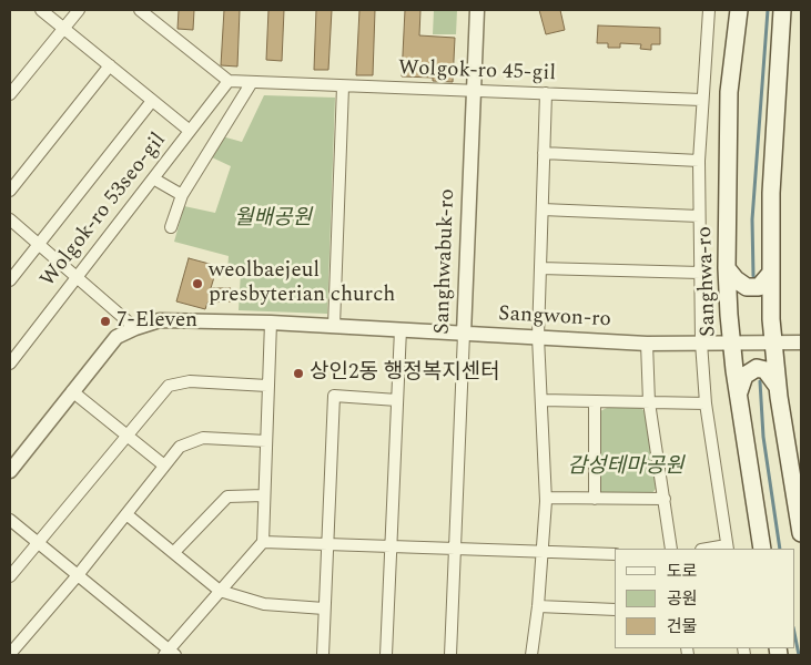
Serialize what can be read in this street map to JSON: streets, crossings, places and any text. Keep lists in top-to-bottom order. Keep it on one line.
{"streets":{"main road":["Sanghwa-ro"],"street":["Wolgok-ro 45-gil","Wolgok-ro 53seo-gil","Sanghwabuk-ro","Sangwon-ro"]},"crossings":[["Wolgok-ro 45-gil","Wolgok-ro 53seo-gil"],["Wolgok-ro 45-gil","Sanghwabuk-ro"],["Sanghwabuk-ro","Sangwon-ro"],["Sanghwa-ro","Sangwon-ro"]],"parks":["월배공원","감성테마공원"],"places":["weolbaejeul presbyterian church","7-Eleven","상인2동 행정복지센터"],"legend":["도로","공원","건물"]}
